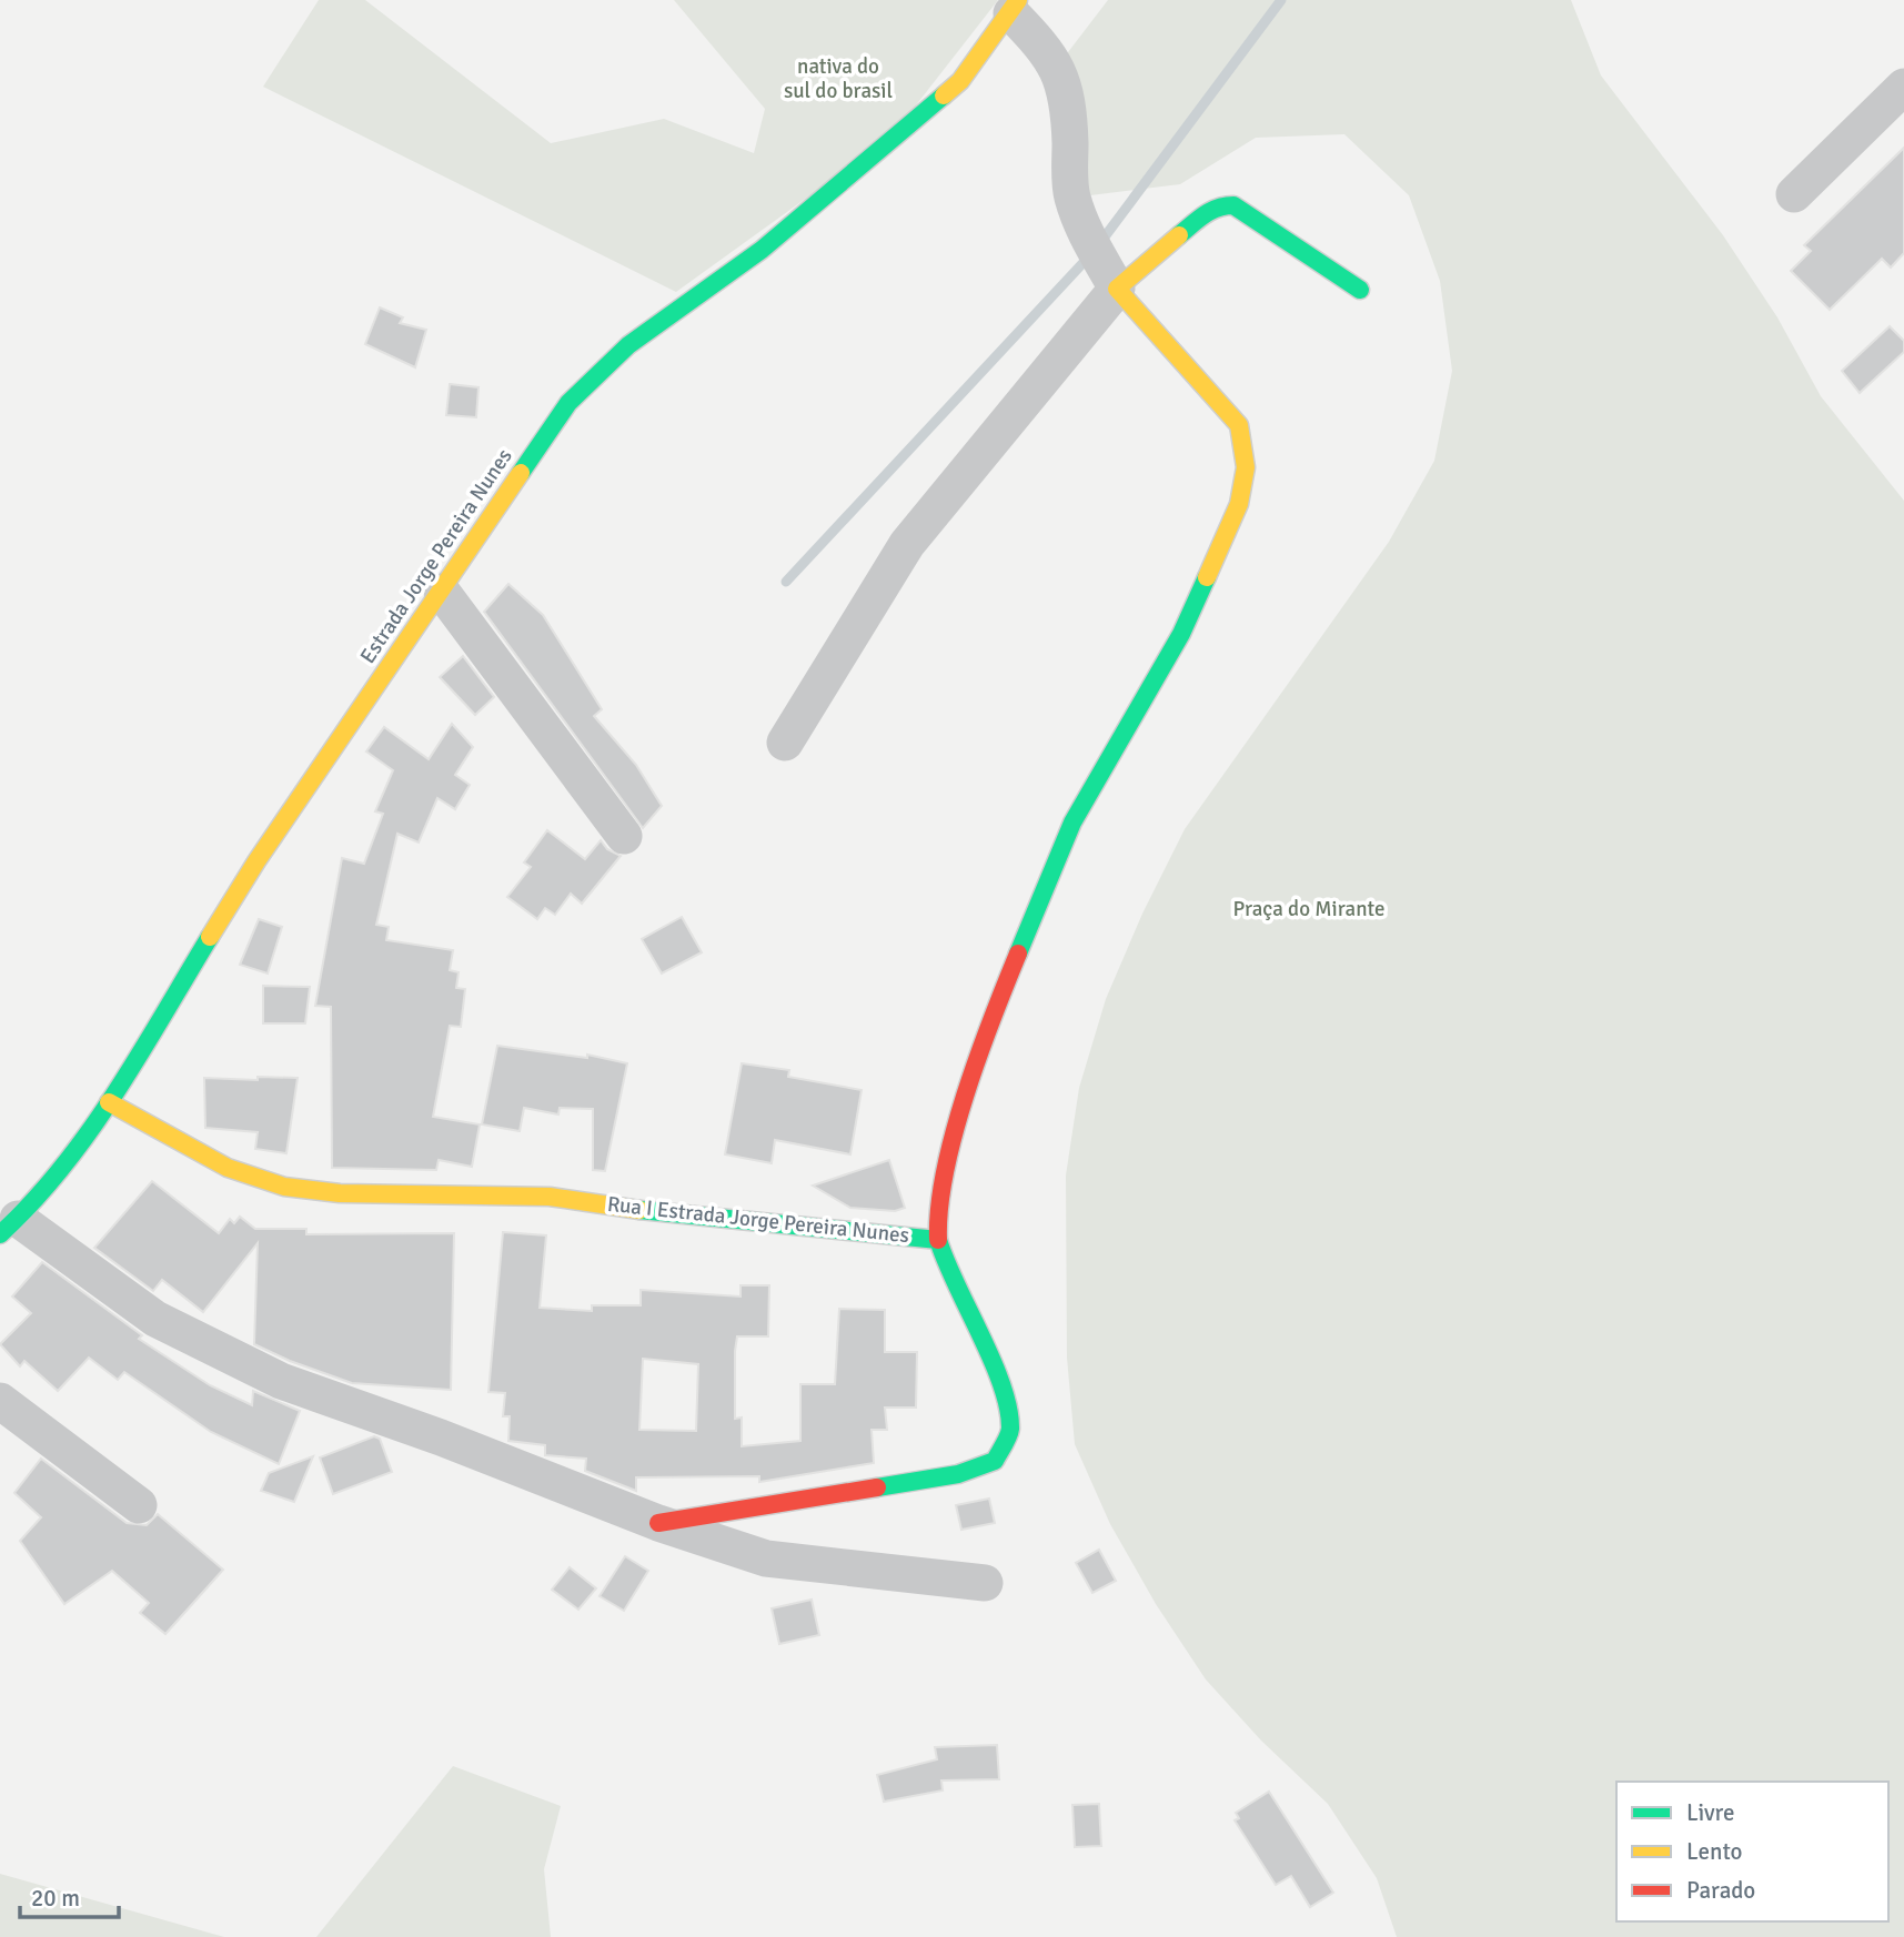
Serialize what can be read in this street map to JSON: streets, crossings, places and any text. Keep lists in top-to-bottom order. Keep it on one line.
{"streets":{"street":["Estrada Jorge Pereira Nunes","Rua I Estrada Jorge Pereira Nunes"]},"crossings":[["Estrada Jorge Pereira Nunes","Rua I Estrada Jorge Pereira Nunes"]],"parks":["nativa do sul do brasil","Praça do Mirante"],"legend":["Livre","Lento","Parado"],"scale_bar":"20 m"}
